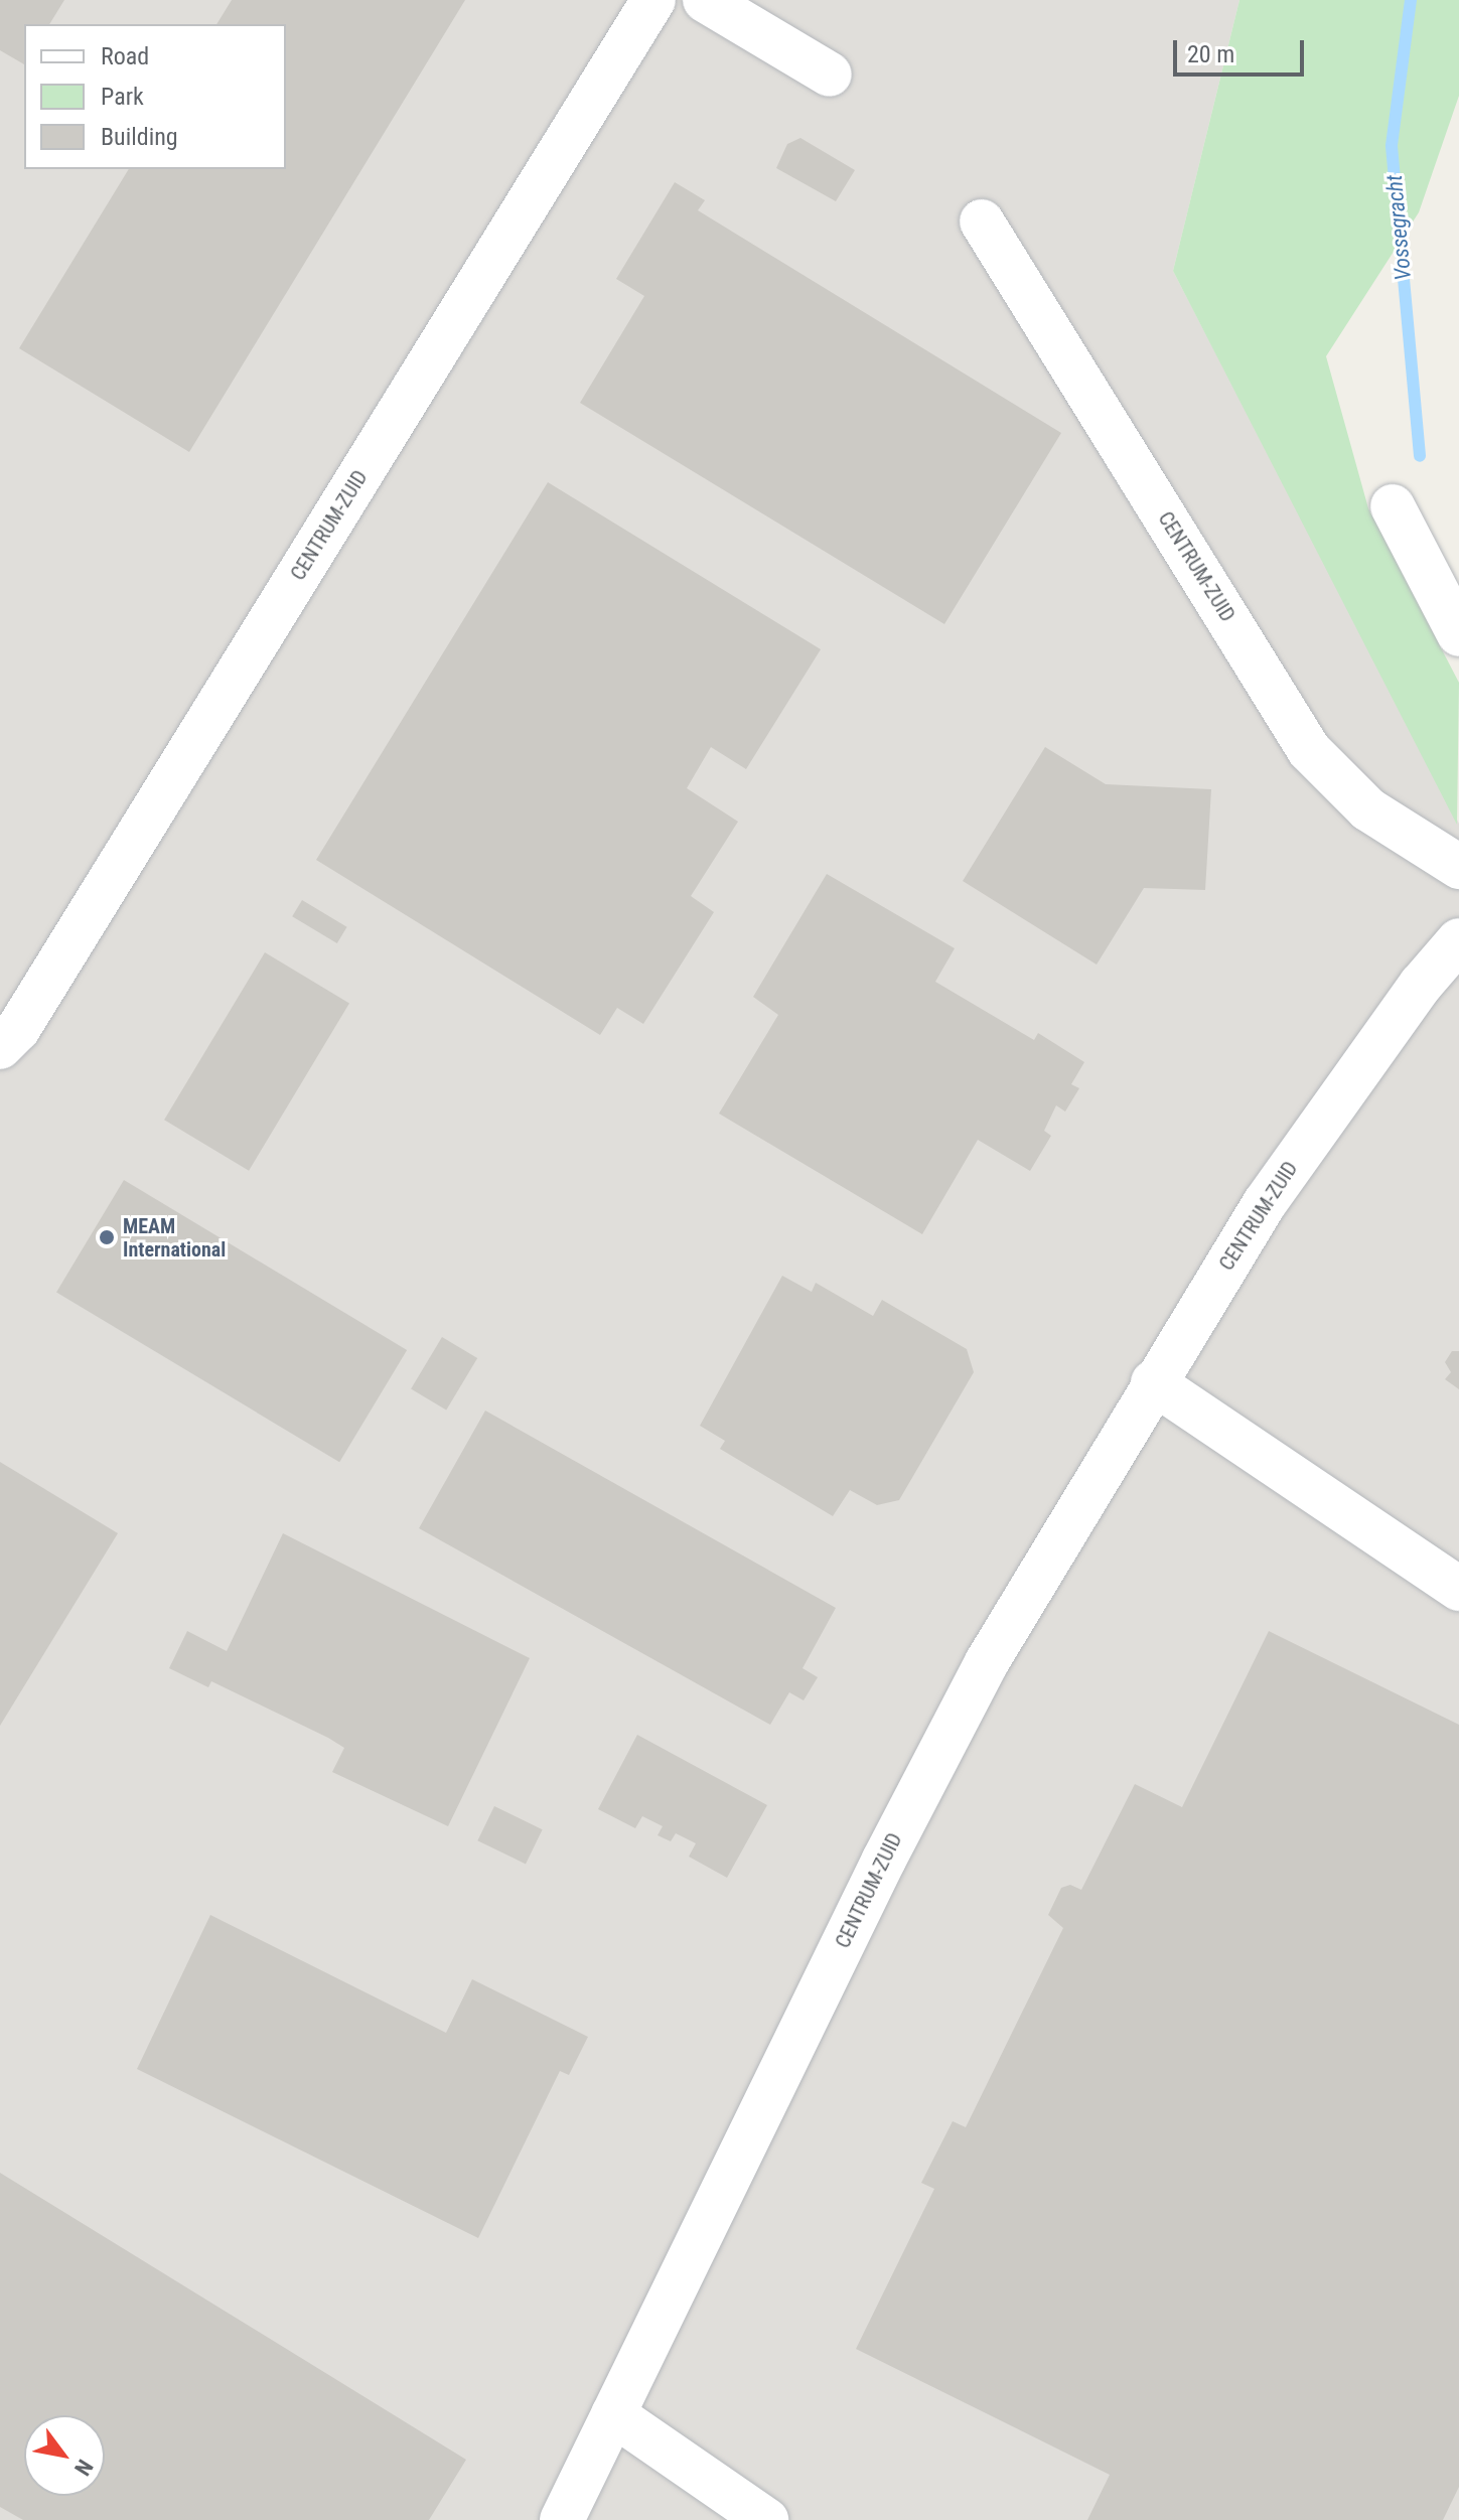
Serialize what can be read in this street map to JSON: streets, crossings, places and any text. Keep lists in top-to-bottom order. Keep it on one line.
{"streets":{"street":["CENTRUM-ZUID"]},"water":["Vossegracht"],"places":["MEAM International"],"legend":["Road","Park","Building"],"scale_bar":"20 m","north":"bottom right"}
